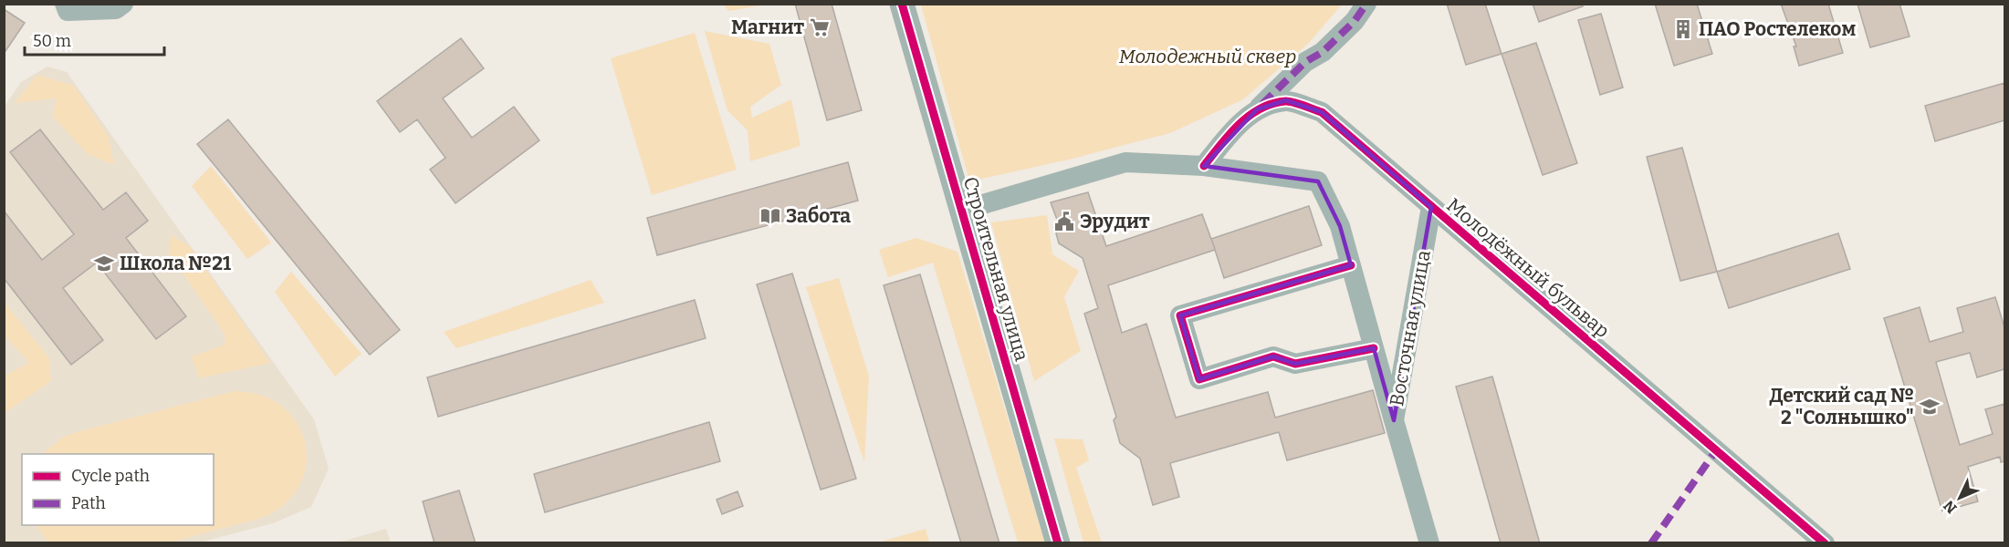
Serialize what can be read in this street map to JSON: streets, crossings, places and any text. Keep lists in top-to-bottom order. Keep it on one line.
{"streets":{"street":["Молодёжный бульвар","Строительная улица","Восточная улица"]},"crossings":[["Молодёжный бульвар","Восточная улица"]],"parks":["Молодежный сквер"],"places":{"supermarket":["Магнит"],"building":["ПАО Ростелеком"],"library":["Забота"],"public building":["Эрудит"],"school or university":["Школа №21","Детский сад № 2 \"Солнышко\""]},"legend":["Cycle path","Path"],"scale_bar":"50 m","north":"bottom left"}
